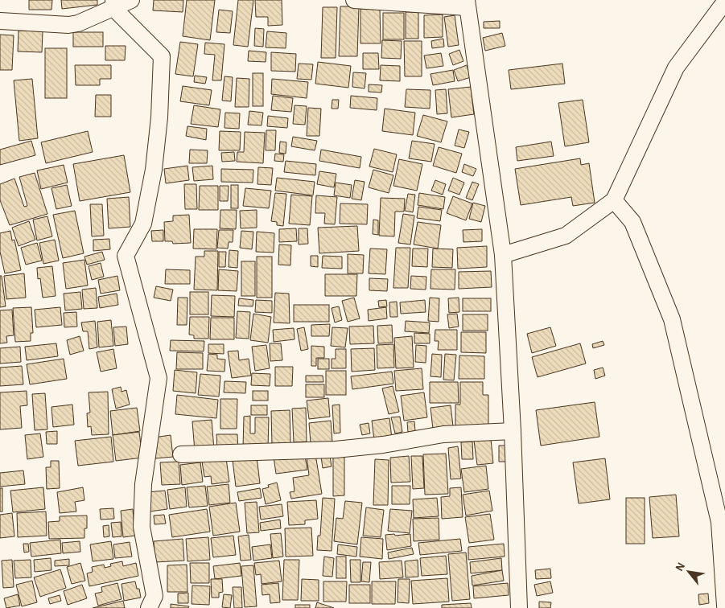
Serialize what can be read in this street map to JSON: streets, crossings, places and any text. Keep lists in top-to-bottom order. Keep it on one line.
{"north":"top left"}
